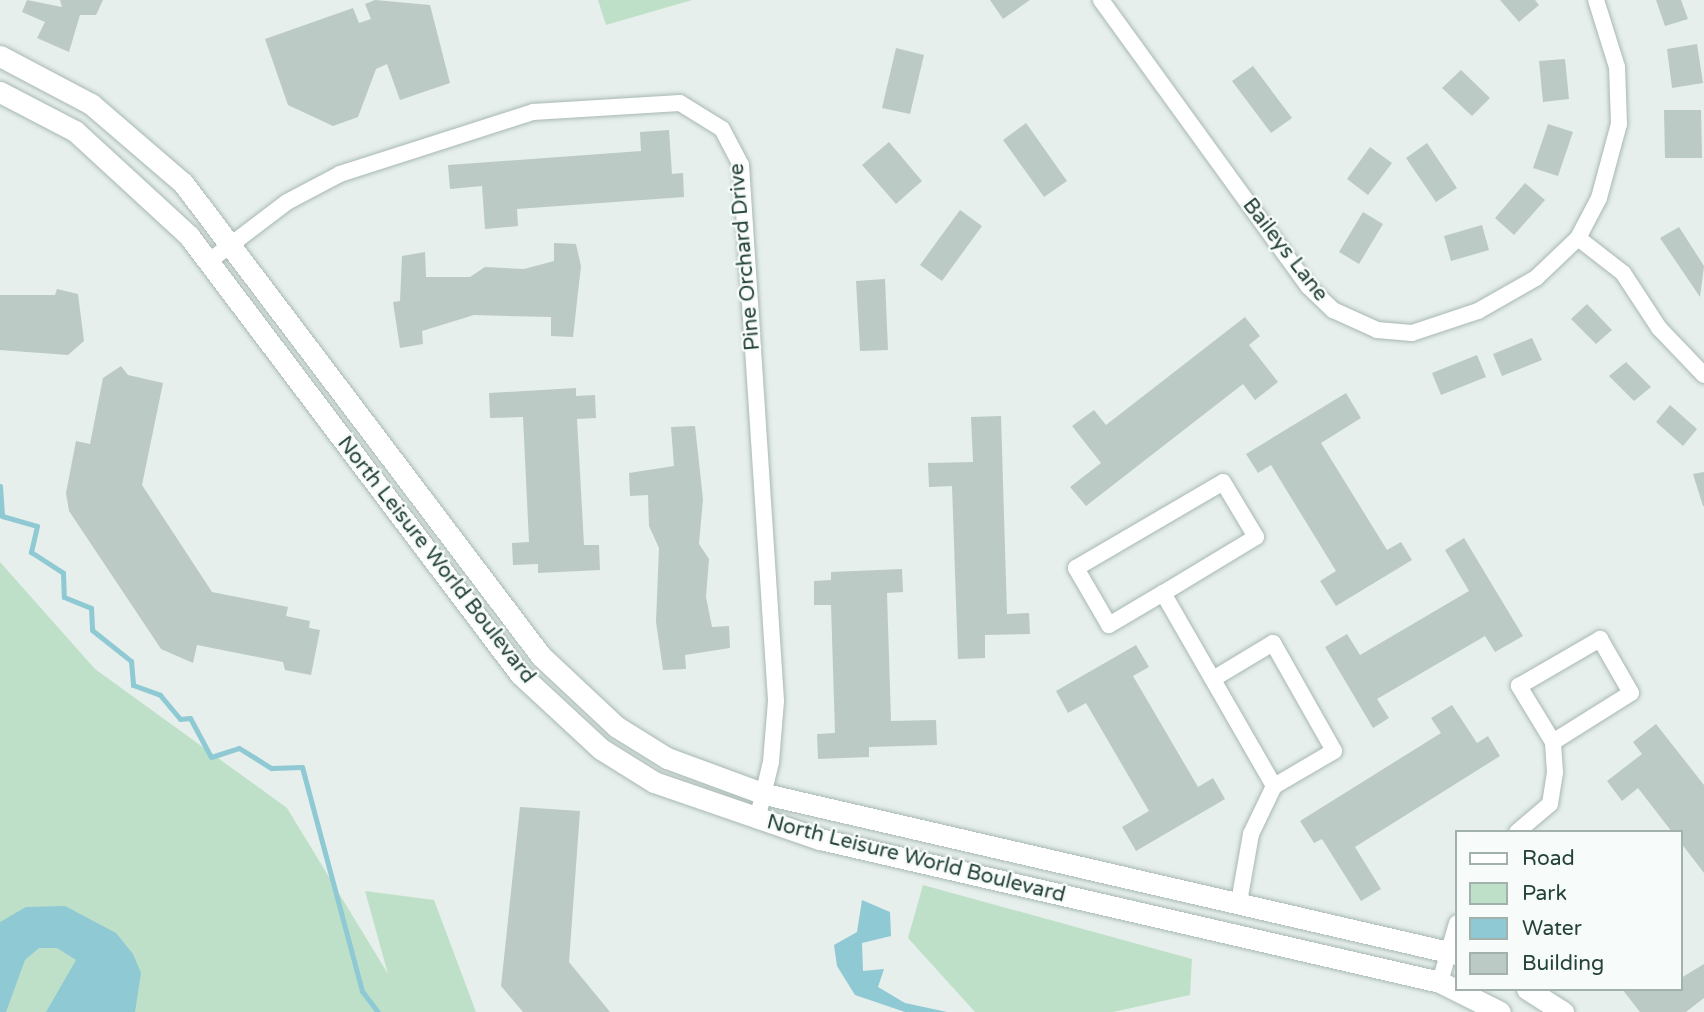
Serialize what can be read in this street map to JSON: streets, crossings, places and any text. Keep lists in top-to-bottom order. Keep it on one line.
{"streets":{"street":["Baileys Lane","Pine Orchard Drive","North Leisure World Boulevard"]},"crossings":[["Pine Orchard Drive","North Leisure World Boulevard"]],"legend":["Road","Park","Water","Building"]}
